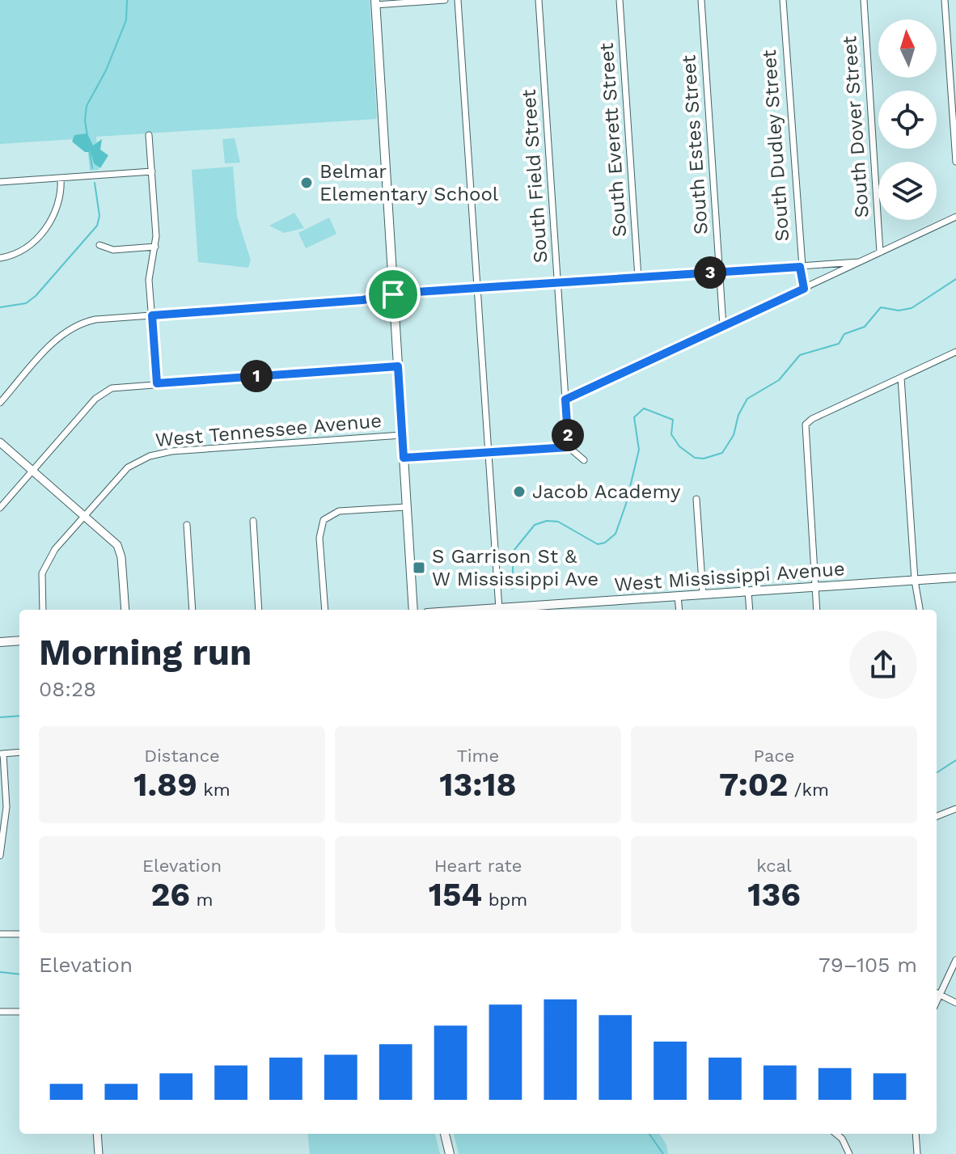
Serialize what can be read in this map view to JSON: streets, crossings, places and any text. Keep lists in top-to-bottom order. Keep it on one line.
{"streets":{"main road":["West Mississippi Avenue"],"street":["South Dover Street","South Everett Street","South Estes Street","South Dudley Street","South Field Street","West Tennessee Avenue"]},"places":{"other":["Belmar Elementary School","Jacob Academy"],"transit":["S Garrison St & W Mississippi Ave"]},"north":"top","page":{"pins":["3","1","2"],"heading":["Morning run","08:28"],"stats":[["Distance","1.89 km"],["Time","13:18"],["Pace","7:02 /km"],["Elevation","26 m"],["Heart rate","154 bpm"],["kcal","136"]],"chart":["Elevation","79–105 m"]}}
